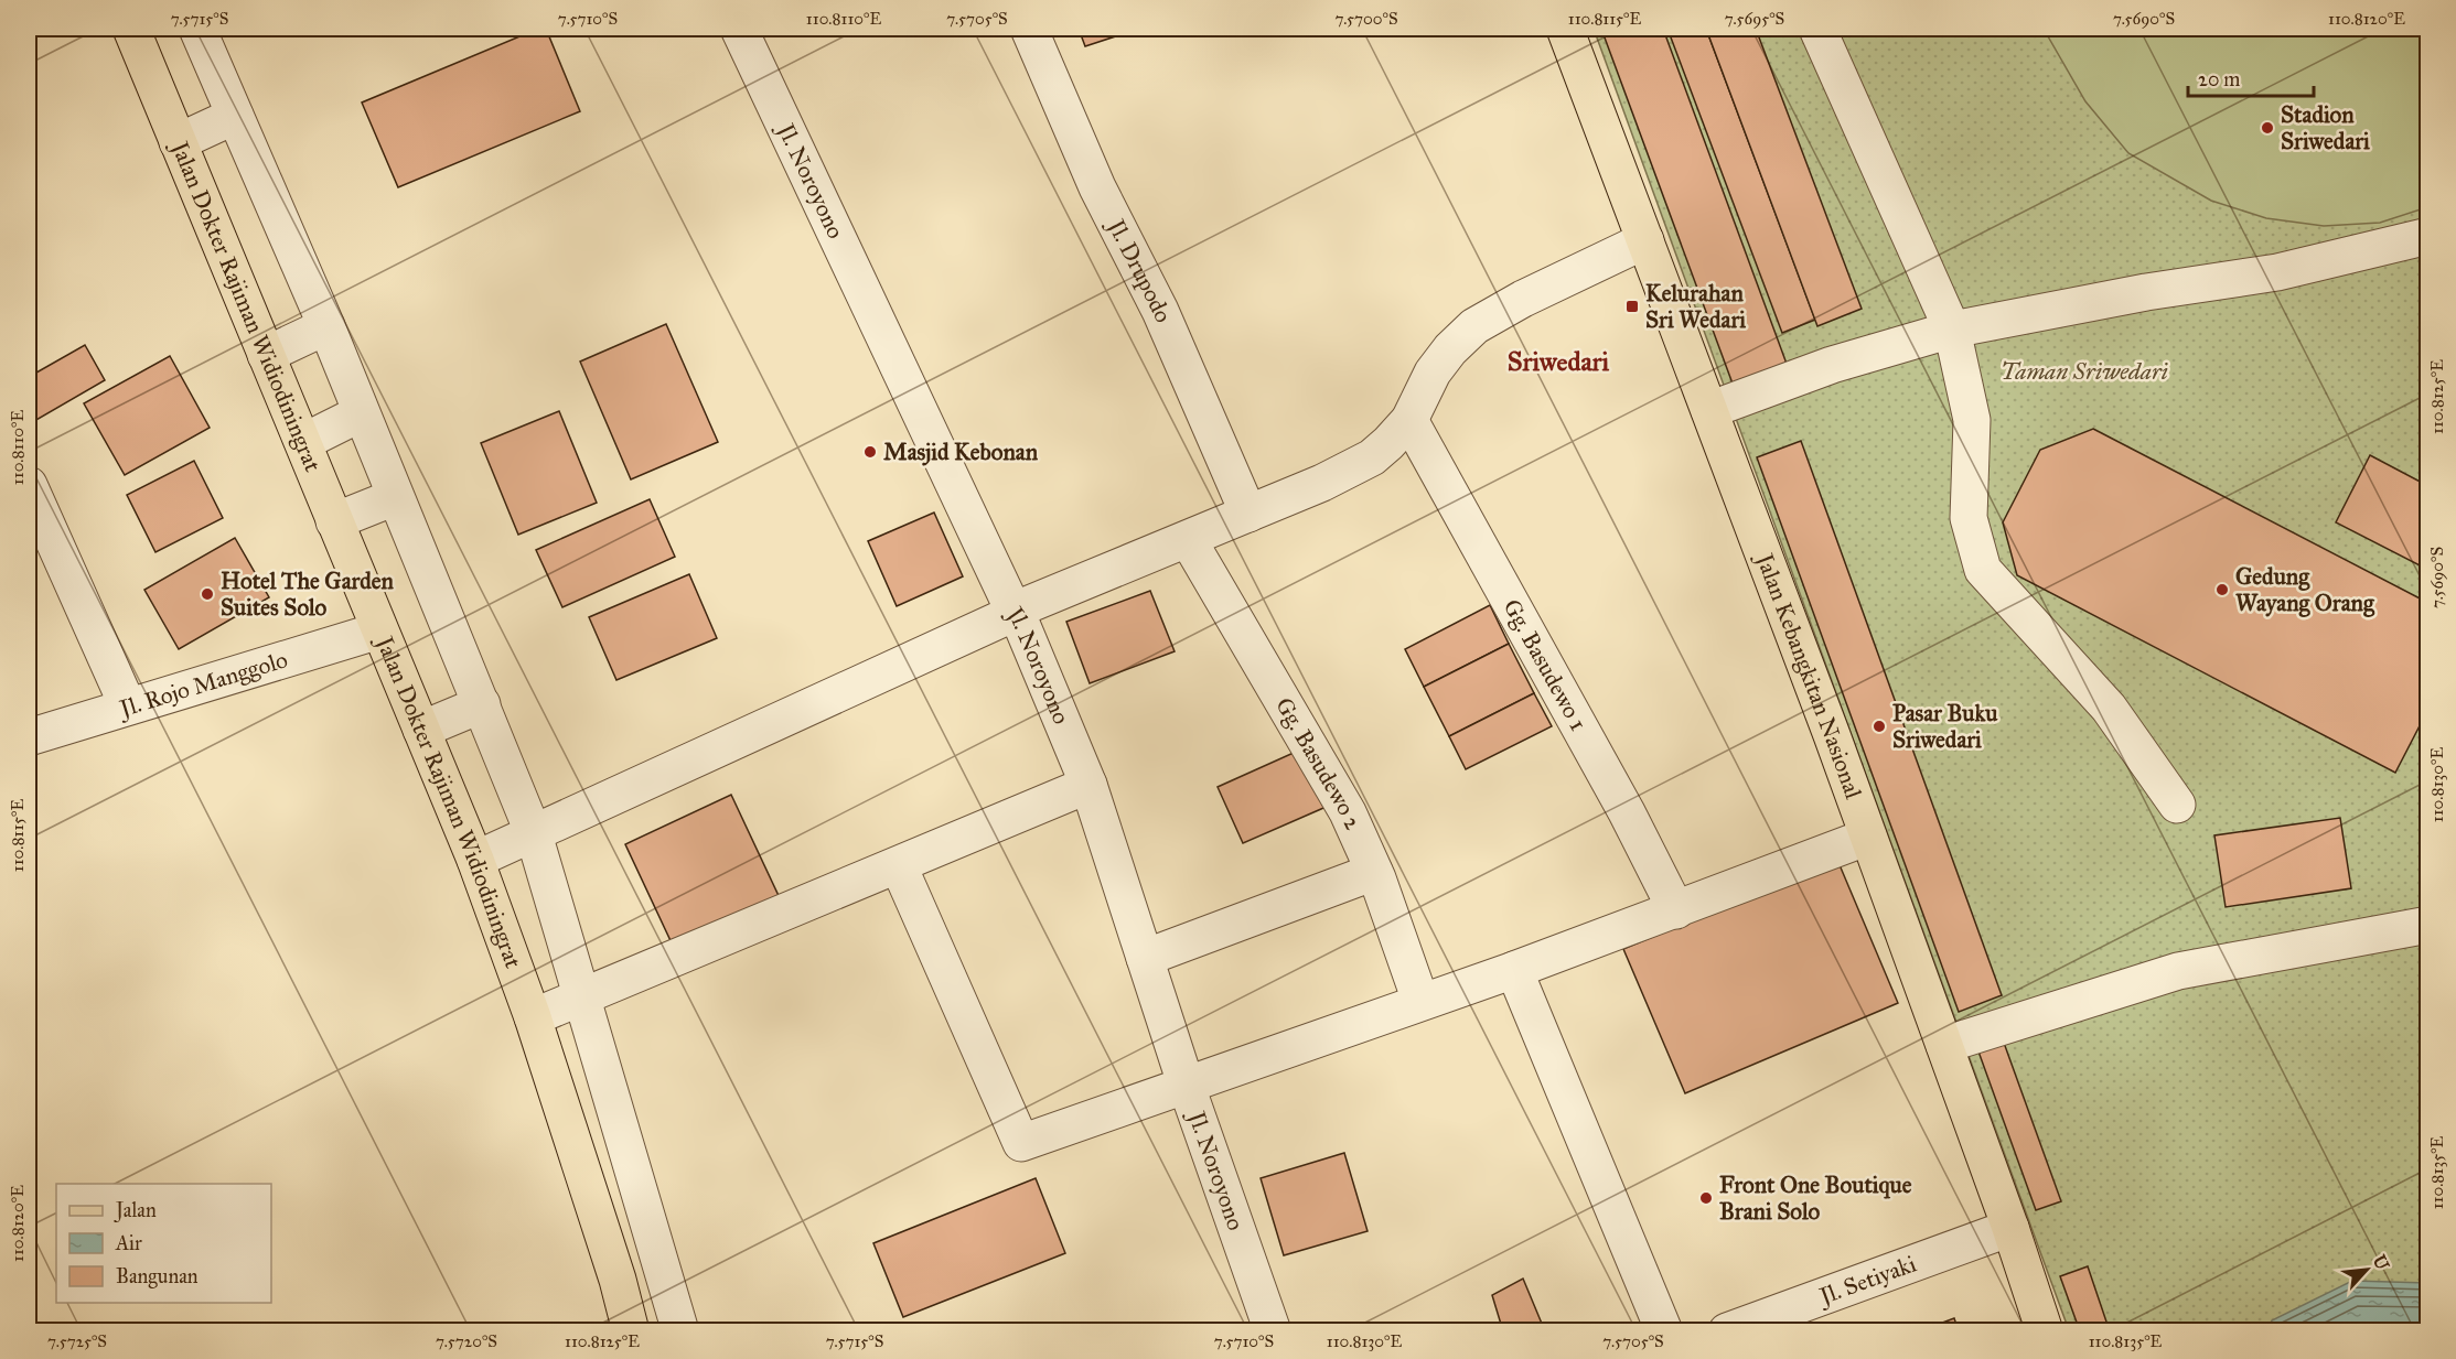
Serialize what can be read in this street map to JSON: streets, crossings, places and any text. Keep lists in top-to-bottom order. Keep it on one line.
{"streets":{"main road":["Jalan Dokter Rajiman Widiodiningrat","Jalan Kebangkitan Nasional"],"street":["Jl. Noroyono","Jl. Drupodo","Gg. Basudewo 1","Jl. Rojo Manggolo","Gg. Basudewo 2","Jl. Setiyaki"]},"crossings":[["Jalan Dokter Rajiman Widiodiningrat","Jl. Rojo Manggolo"],["Jalan Kebangkitan Nasional","Jl. Setiyaki"]],"districts":["Sriwedari"],"parks":["Taman Sriwedari"],"places":{"other":["Stadion Sriwedari","Masjid Kebonan","Gedung Wayang Orang","Hotel The Garden Suites Solo","Pasar Buku Sriwedari","Front One Boutique Brani Solo"],"transit":["Kelurahan Sri Wedari"]},"legend":["Jalan","Air","Bangunan"],"scale_bar":"20 m","north":"top right","coordinates":["7.5715°S","7.5710°S","110.8110°E","7.5705°S","7.5700°S","110.8115°E","7.5695°S","7.5690°S","110.8120°E","110.8125°E","110.8130°E","110.8135°E","7.5725°S","7.5720°S"]}
